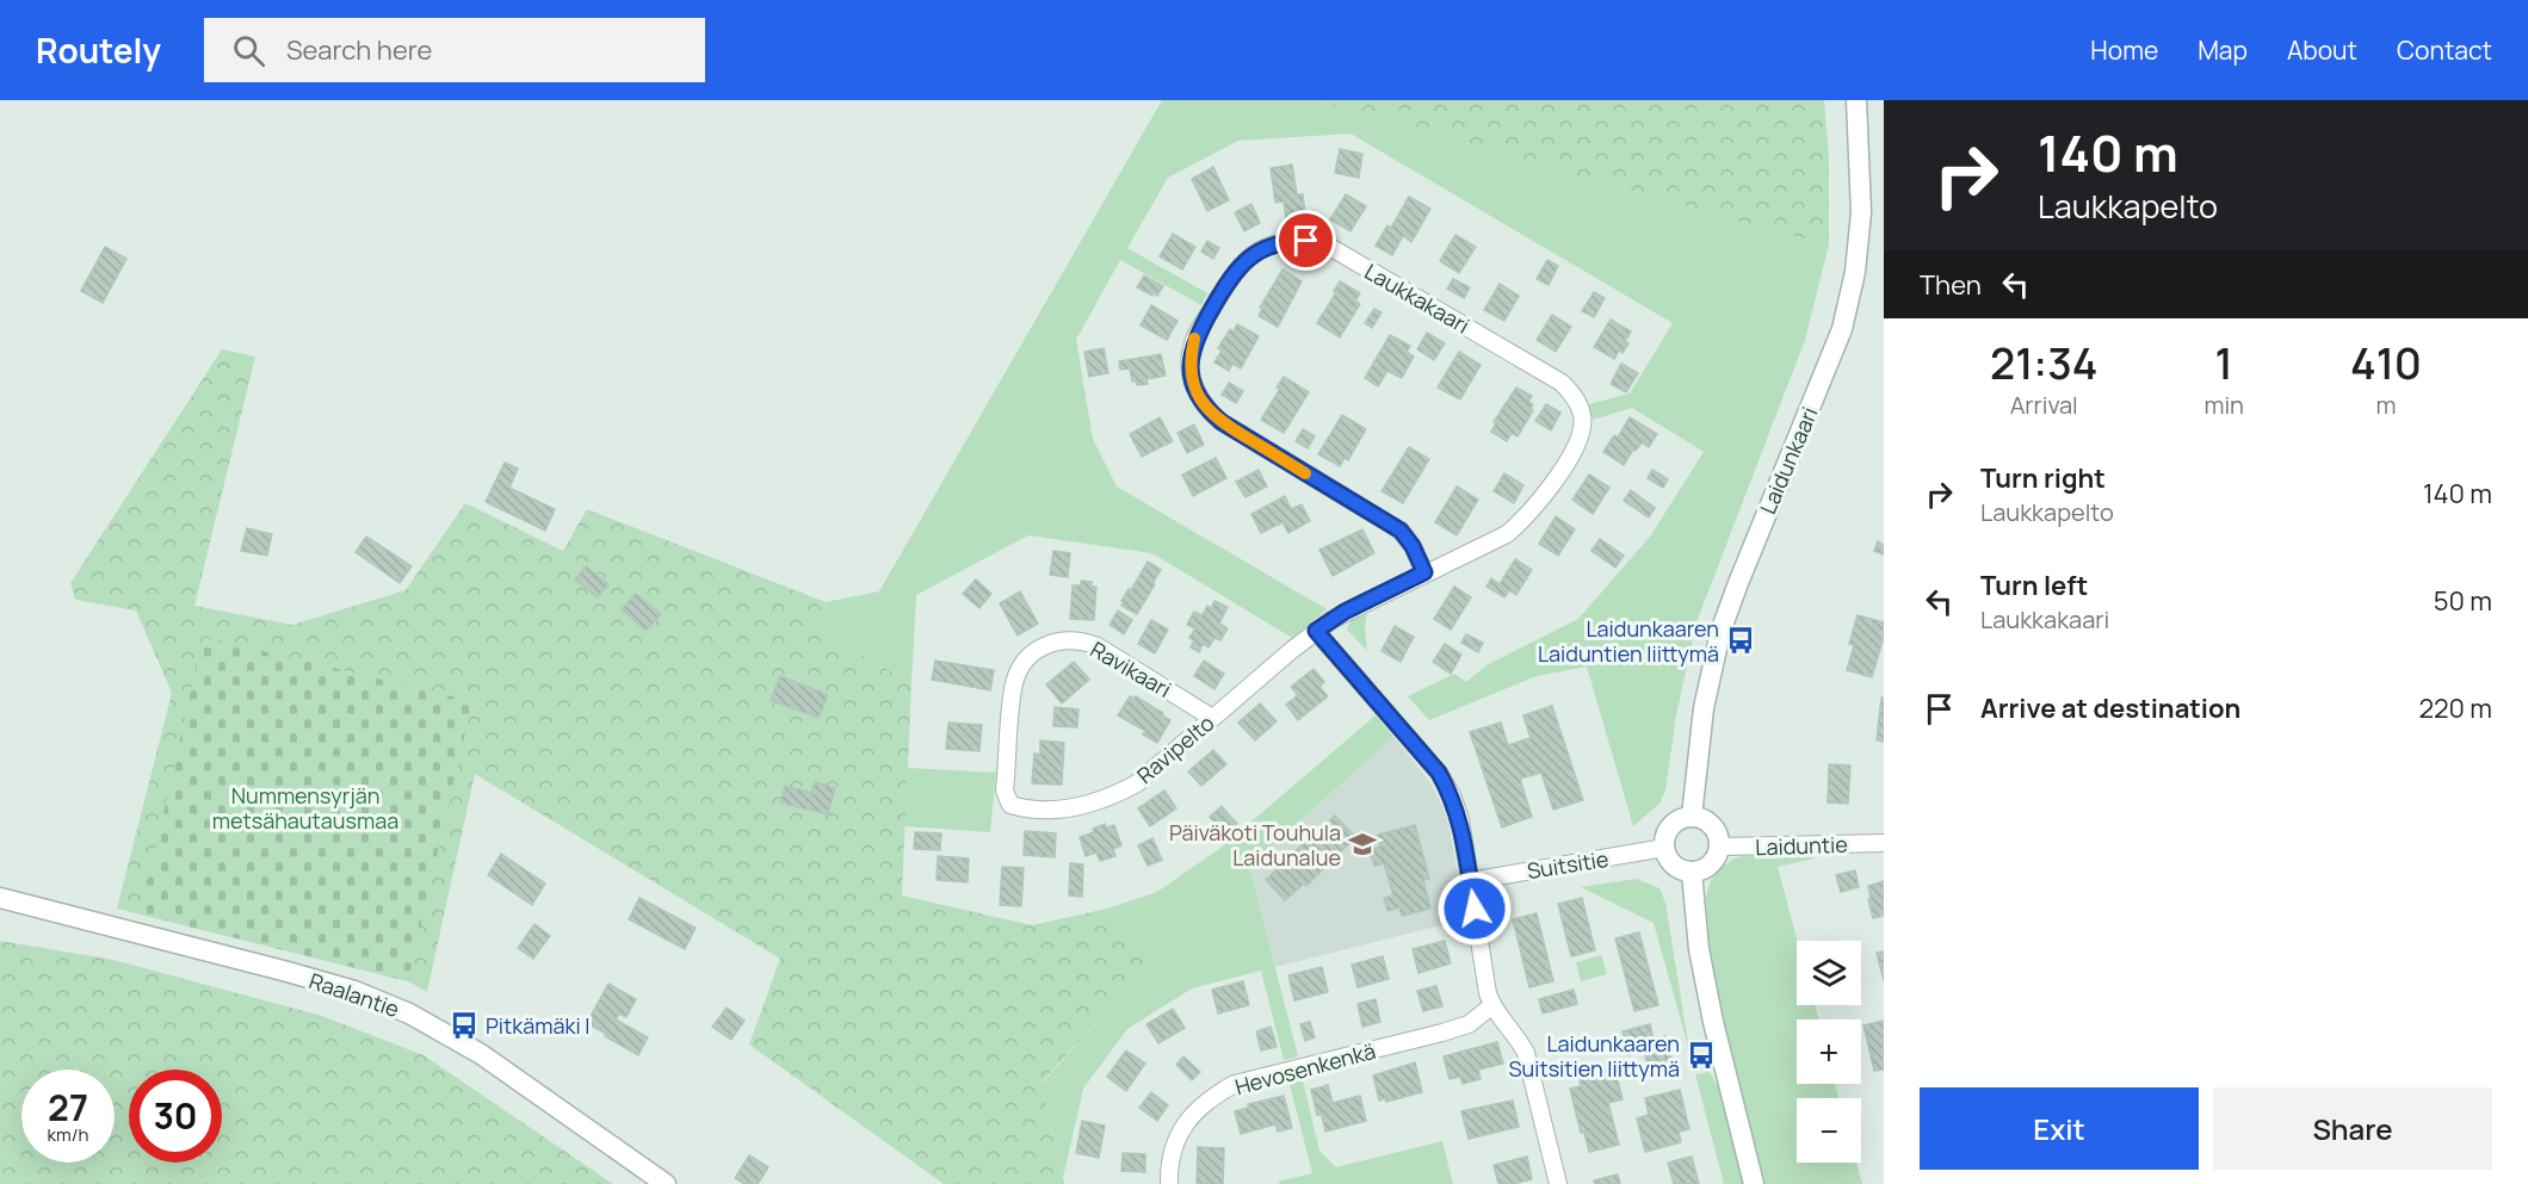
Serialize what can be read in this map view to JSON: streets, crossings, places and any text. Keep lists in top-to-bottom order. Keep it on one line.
{"streets":{"street":["Laukkakaari","Laidunkaari","Ravikaari","Ravipelto","Laiduntie","Suitsitie","Raalantie","Hevosenkenkä"]},"crossings":[["Laukkakaari","Ravipelto"],["Laidunkaari","Laiduntie"],["Laidunkaari","Suitsitie"],["Ravikaari","Ravipelto"],["Laiduntie","Suitsitie"]],"parks":["Nummensyrjän metsähautausmaa"],"places":{"bus stop":["Laidunkaaren Laiduntien liittymä","Pitkämäki I","Laidunkaaren Suitsitien liittymä"],"school or university":["Päiväkoti Touhula Laidunalue"]},"page":{"header":"Routely","search":"Search here","nav":["Home","Map","About","Contact"],"turn":["140 m","Laukkapelto"],"then":"Then","eta":["21:34","Arrival","1","min","410","m"],"list":[{"name":"Turn right","note":"Laukkapelto","value":"140 m"},{"name":"Turn left","note":"Laukkakaari","value":"50 m"},{"name":"Arrive at destination","value":"220 m"}],"map_buttons":["+","−"],"speed":"27 km/h","limit":"30","buttons":["Exit","Share"]}}
